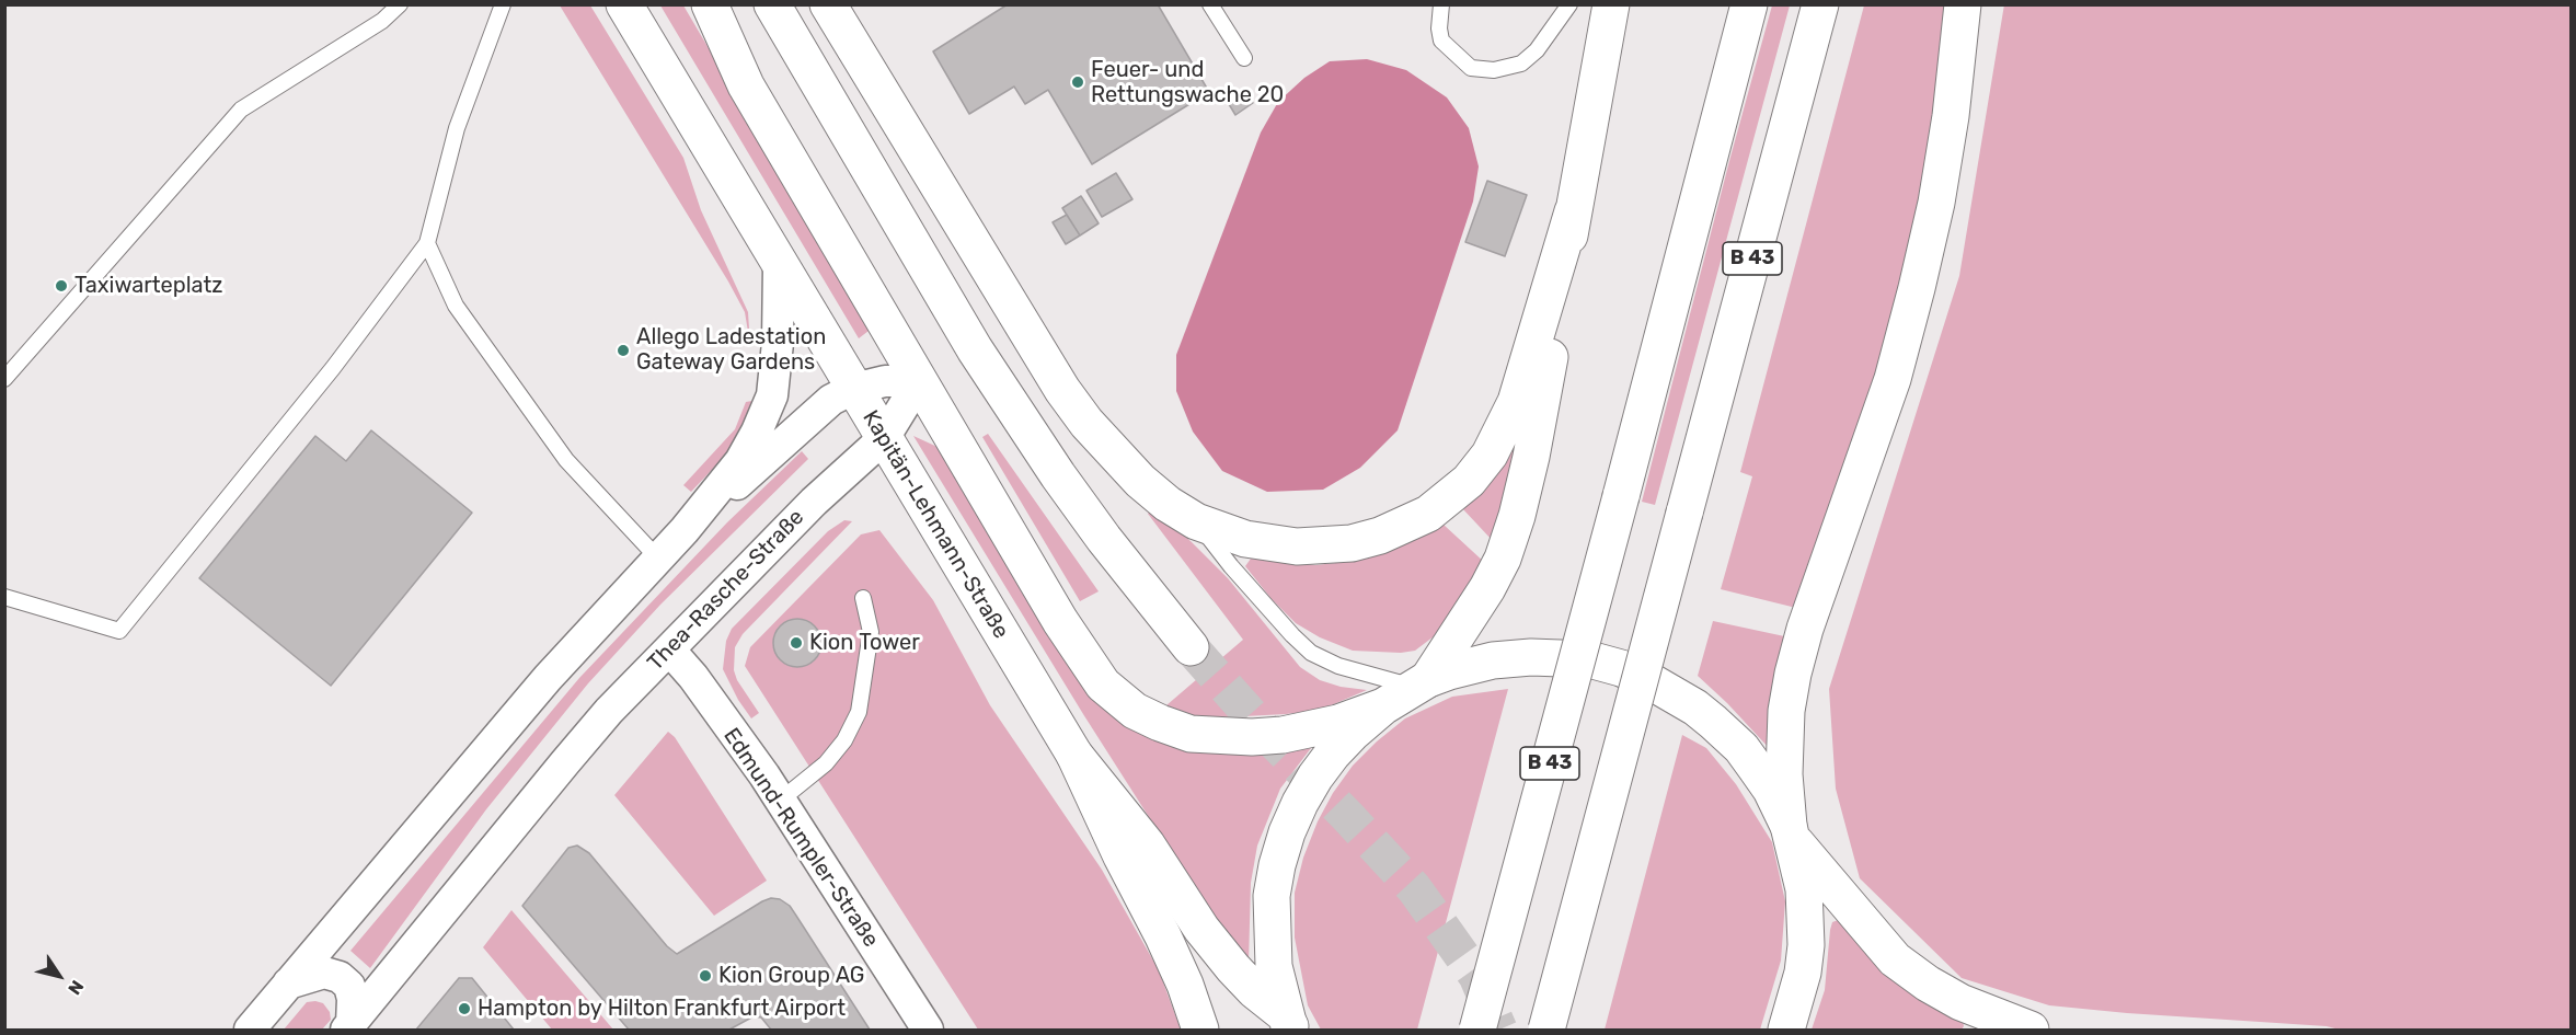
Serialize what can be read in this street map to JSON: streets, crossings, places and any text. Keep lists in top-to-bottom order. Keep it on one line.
{"streets":{"main road":["B 43","Kapitän-Lehmann-Straße"],"street":["Thea-Rasche-Straße","Edmund-Rumpler-Straße"]},"crossings":[["Kapitän-Lehmann-Straße","Thea-Rasche-Straße"],["Thea-Rasche-Straße","Edmund-Rumpler-Straße"]],"places":["Feuer- und Rettungswache 20","Taxiwarteplatz","Allego Ladestation Gateway Gardens","Kion Tower","Kion Group AG","Hampton by Hilton Frankfurt Airport"],"north":"bottom right"}
